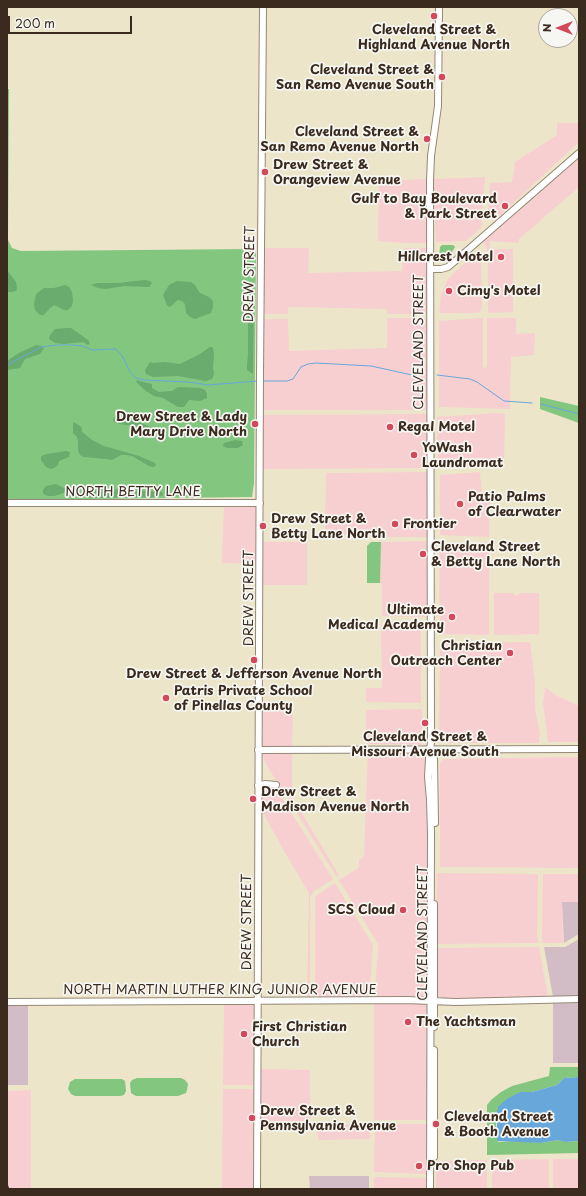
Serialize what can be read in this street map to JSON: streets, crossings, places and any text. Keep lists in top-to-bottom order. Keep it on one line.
{"streets":{"street":["DREW STREET","CLEVELAND STREET","NORTH BETTY LANE","NORTH MARTIN LUTHER KING JUNIOR AVENUE"]},"crossings":[["DREW STREET","NORTH BETTY LANE"],["DREW STREET","NORTH MARTIN LUTHER KING JUNIOR AVENUE"],["CLEVELAND STREET","NORTH MARTIN LUTHER KING JUNIOR AVENUE"]],"places":["Cleveland Street & Highland Avenue North","Cleveland Street & San Remo Avenue South","Cleveland Street & San Remo Avenue North","Drew Street & Orangeview Avenue","Gulf to Bay Boulevard & Park Street","Hillcrest Motel","Cimy's Motel","Drew Street & Lady Mary Drive North","Regal Motel","YoWash Laundromat","Patio Palms of Clearwater","Frontier","Drew Street & Betty Lane North","Cleveland Street & Betty Lane North","Ultimate Medical Academy","Christian Outreach Center","Drew Street & Jefferson Avenue North","Patris Private School of Pinellas County","Cleveland Street & Missouri Avenue South","Drew Street & Madison Avenue North","SCS Cloud","The Yachtsman","First Christian Church","Drew Street & Pennsylvania Avenue","Cleveland Street & Booth Avenue","Pro Shop Pub"],"scale_bar":"200 m","north":"left"}
